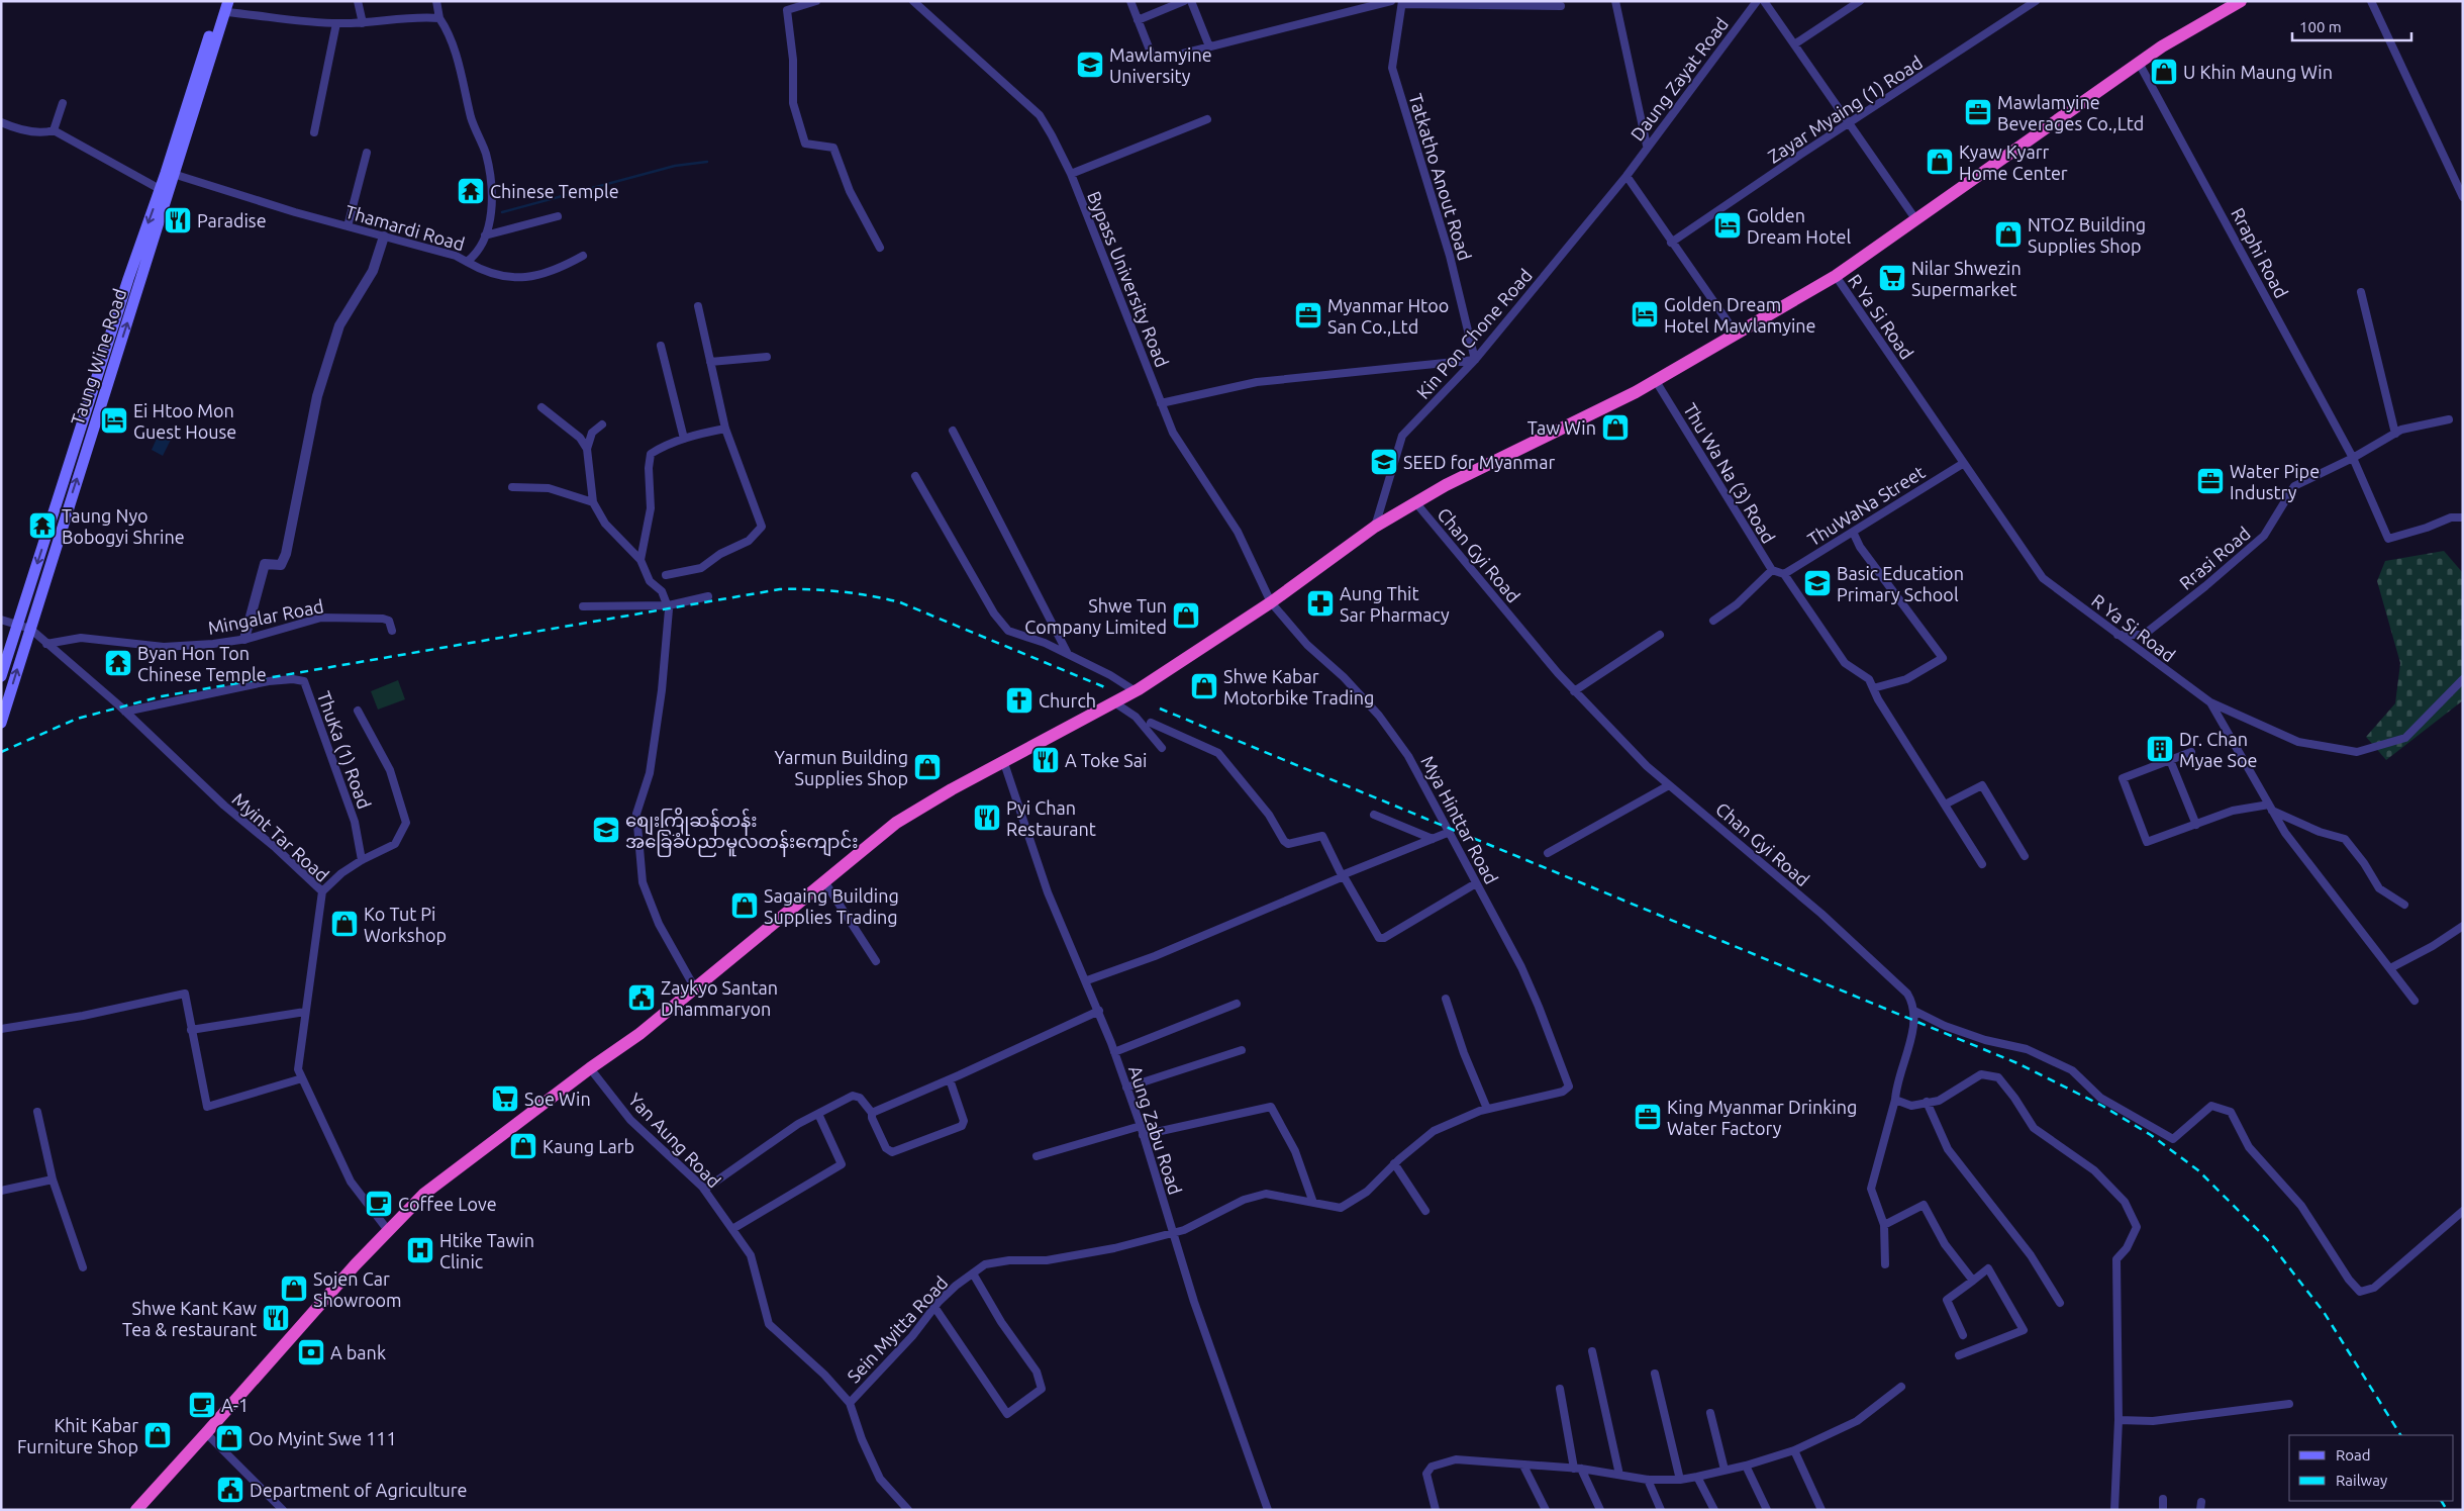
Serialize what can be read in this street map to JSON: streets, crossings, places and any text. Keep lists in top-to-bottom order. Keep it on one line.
{"streets":{"main road":["Taung Wine Road"],"street":["Daung Zayat Road","Zayar Myaing (1) Road","Tatkatho Anout Road","Thamardi Road","Rraphi Road","Bypass University Road","R Ya Si Road","Kin Pon Chone Road","Thu Wa Na (3) Road","ThuWaNa Street","Chan Gyi Road","Rrasi Road","Mingalar Road","ThuKa (1) Road","Mya Hinttar Road","Myint Tar Road","Aung Zabu Road","Yan Aung Road","Sein Myitta Road"]},"crossings":[["Daung Zayat Road","Kin Pon Chone Road"],["Tatkatho Anout Road","Kin Pon Chone Road"],["Thamardi Road","Taung Wine Road"],["Rraphi Road","Rrasi Road"],["Bypass University Road","Mya Hinttar Road"],["R Ya Si Road","ThuWaNa Street"],["R Ya Si Road","Rrasi Road"],["Taung Wine Road","Myint Tar Road"],["Thu Wa Na (3) Road","ThuWaNa Street"],["Mingalar Road","Myint Tar Road"],["ThuKa (1) Road","Myint Tar Road"],["Mya Hinttar Road","Sein Myitta Road"],["Aung Zabu Road","Sein Myitta Road"],["Yan Aung Road","Sein Myitta Road"]],"places":{"school or university":["Mawlamyine University","SEED for Myanmar","Basic Education Primary School","စျေးကြိုဆန်တန်း အခြေခံပညာမူလတန်းကျောင်း"],"shop":["U Khin Maung Win","Kyaw Kyarr Home Center","NTOZ Building Supplies Shop","Taw Win","Shwe Tun Company Limited","Shwe Kabar Motorbike Trading","Yarmun Building Supplies Shop","Sagaing Building Supplies Trading","Ko Tut Pi Workshop","Kaung Larb","Sojen Car Showroom","Khit Kabar Furniture Shop","Oo Myint Swe 111"],"office":["Mawlamyine Beverages Co.,Ltd","Myanmar Htoo San Co.,Ltd","Water Pipe Industry","King Myanmar Drinking Water Factory"],"temple":["Chinese Temple","Taung Nyo Bobogyi Shrine","Byan Hon Ton Chinese Temple"],"restaurant":["Paradise","A Toke Sai","Pyi Chan Restaurant","Shwe Kant Kaw Tea & restaurant"],"hotel":["Golden Dream Hotel","Golden Dream Hotel Mawlamyine","Ei Htoo Mon Guest House"],"supermarket":["Nilar Shwezin Supermarket","Soe Win"],"pharmacy":["Aung Thit Sar Pharmacy"],"church":["Church"],"building":["Dr. Chan Myae Soe"],"public building":["Zaykyo Santan Dhammaryon","Department of Agriculture"],"cafe":["Coffee Love","A-1"],"hospital":["Htike Tawin Clinic"],"bank":["A bank"]},"legend":["Road","Railway"],"scale_bar":"100 m"}
